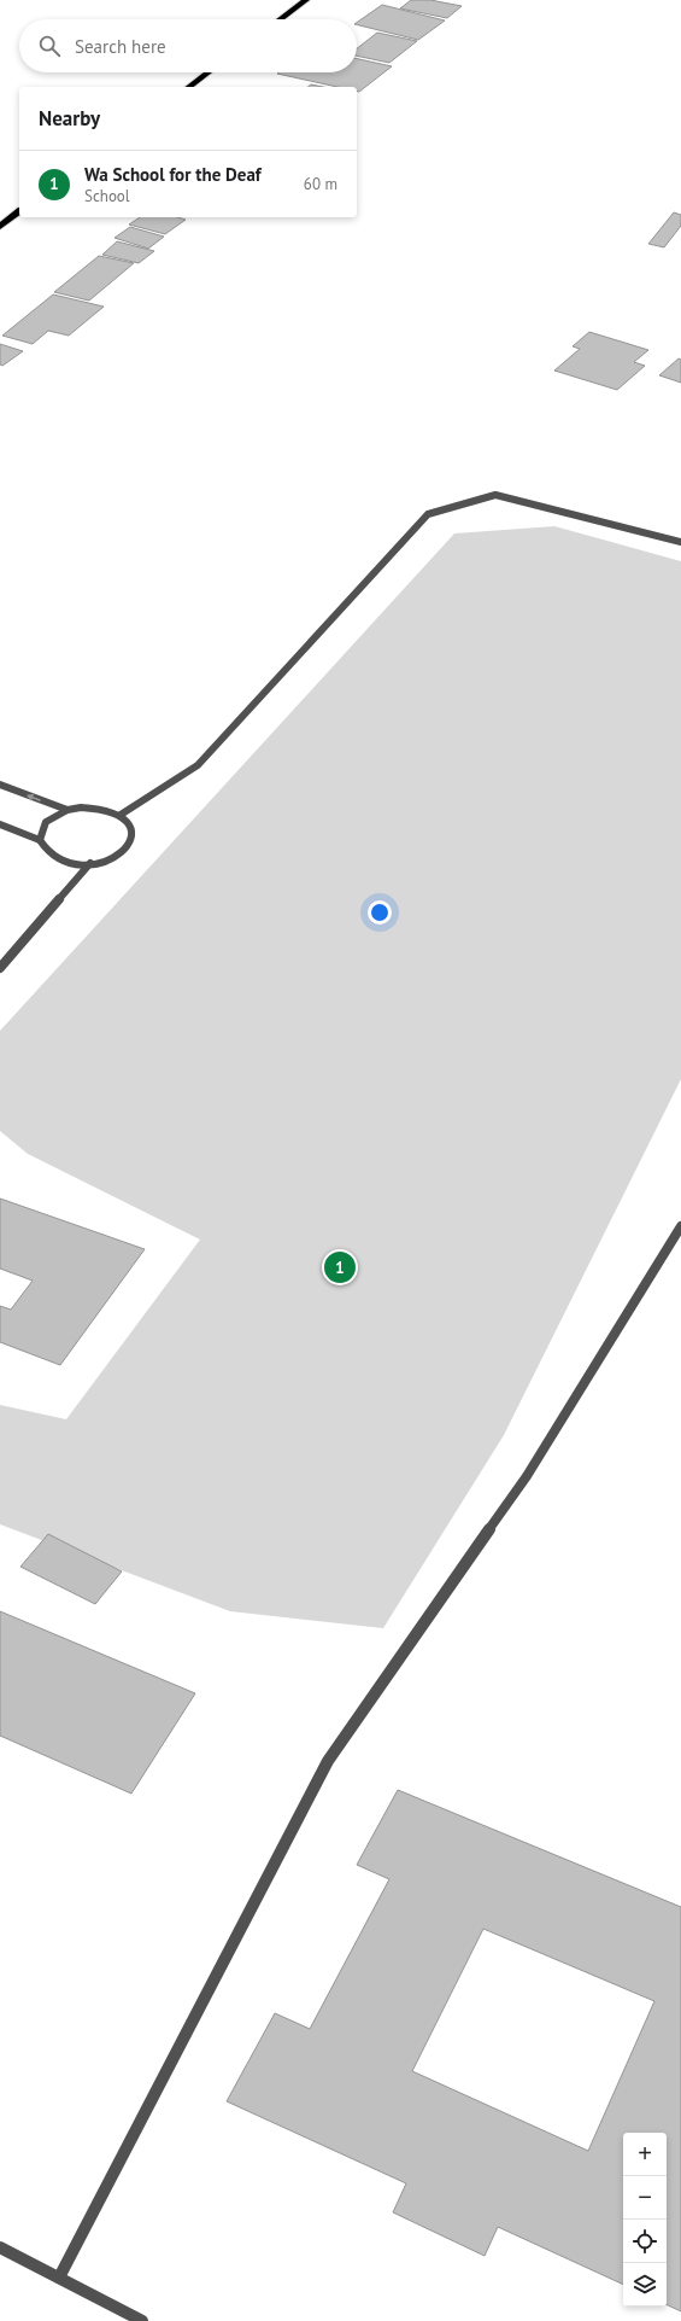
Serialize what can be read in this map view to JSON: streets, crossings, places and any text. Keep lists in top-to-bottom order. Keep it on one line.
{"page":{"search":"Search here","heading":"Nearby","list":[{"mark":"1","name":"Wa School for the Deaf","note":"School","value":"60 m"}],"pins":"1","map_buttons":["+","−"]}}
